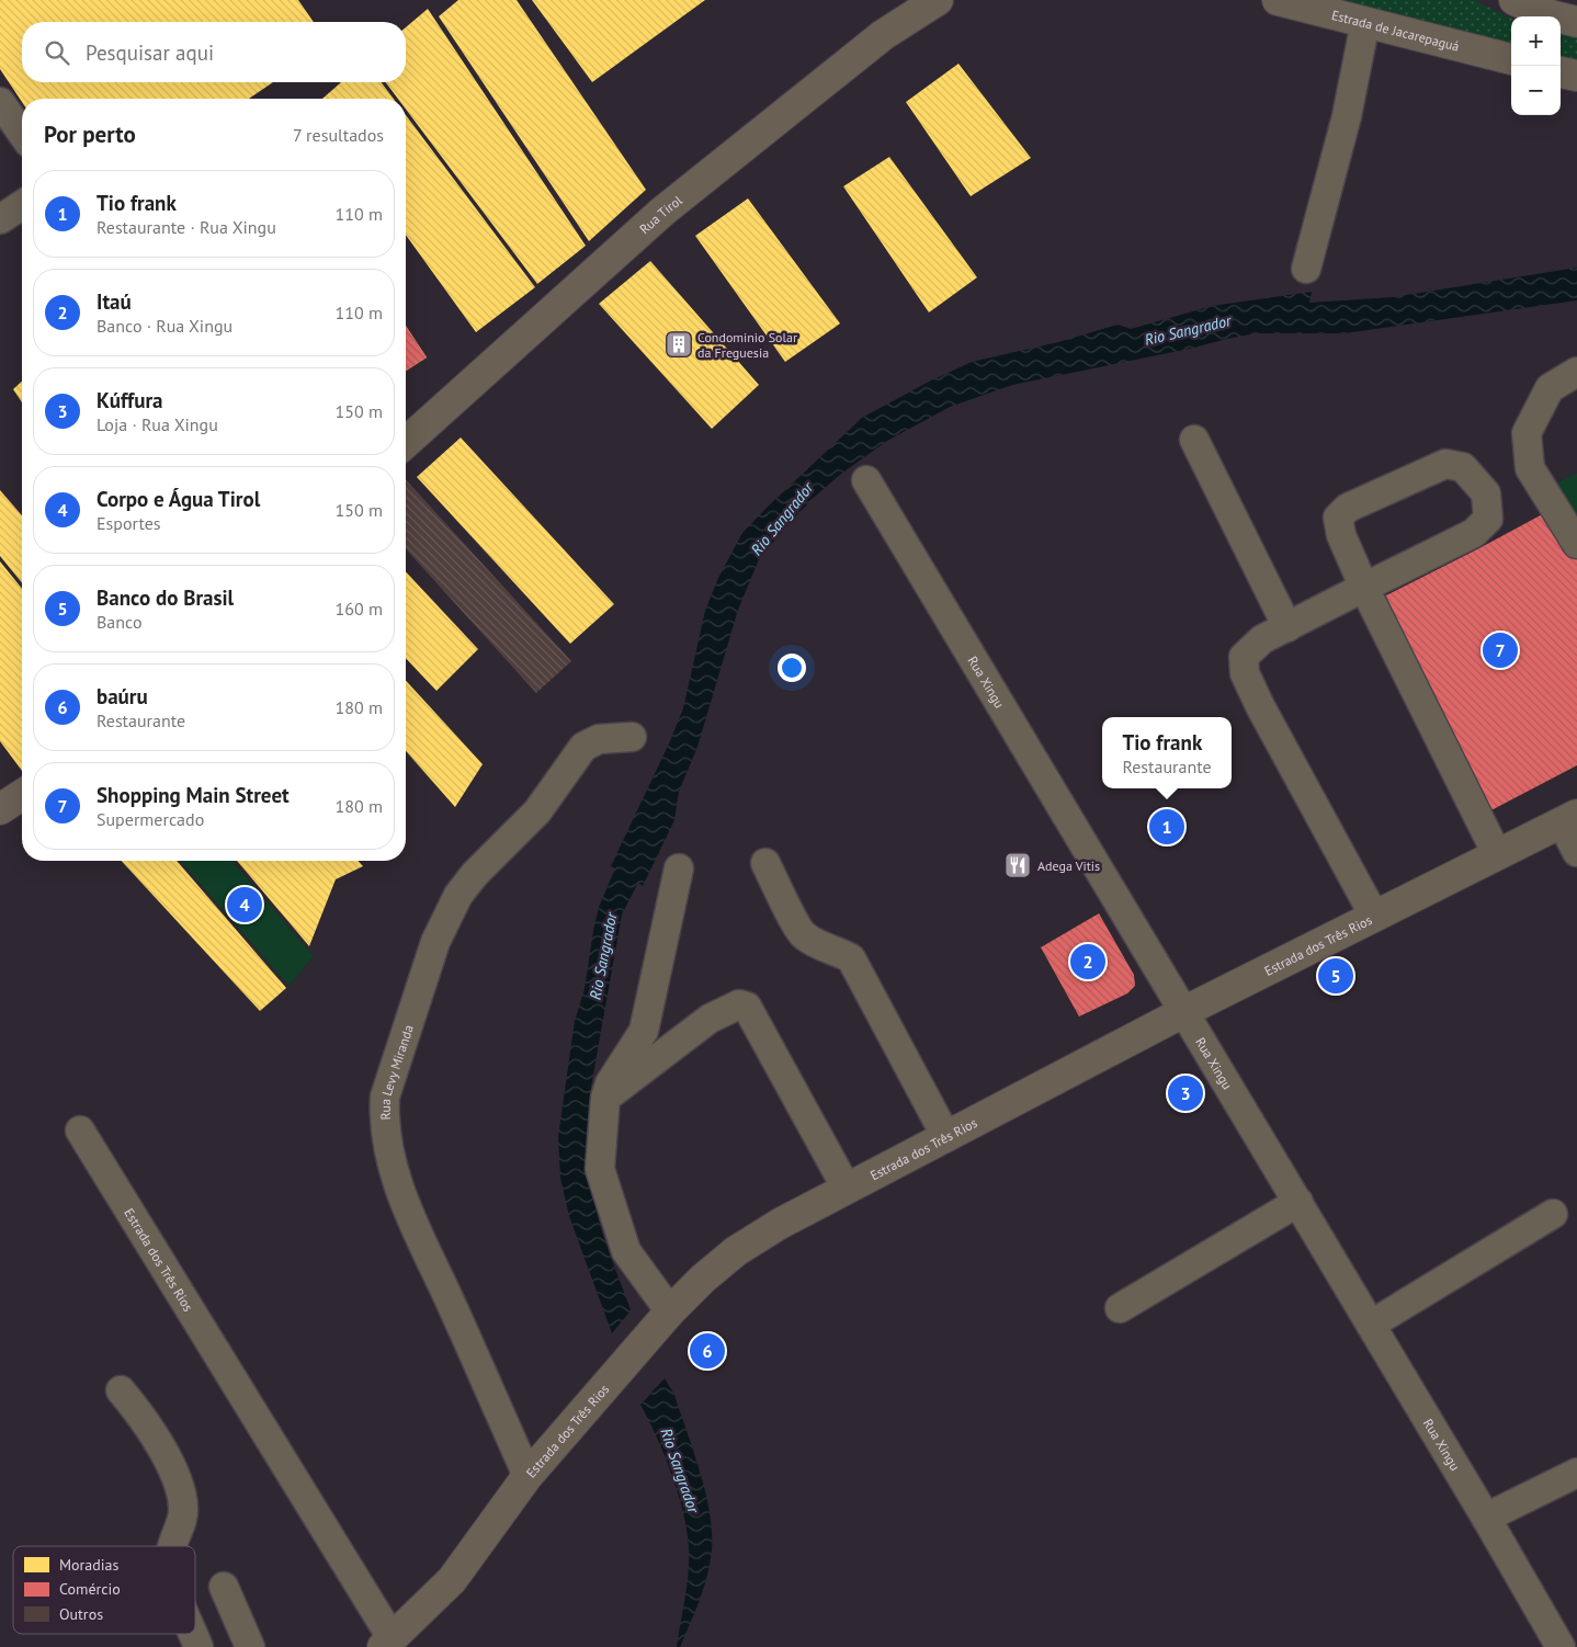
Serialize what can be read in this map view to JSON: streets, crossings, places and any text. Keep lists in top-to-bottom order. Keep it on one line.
{"streets":{"main road":["Estrada de Jacarepaguá","Rua Tirol","Estrada dos Três Rios"],"street":["Rua Xingu","Rua Levy Miranda"]},"crossings":[["Rua Xingu","Estrada dos Três Rios"],["Estrada dos Três Rios","Rua Levy Miranda"]],"water":["Rio Sangrador"],"places":{"building":["Condominio Solar da Freguesia"],"restaurant":["Adega Vitis"]},"legend":["Moradias","Comércio","Outros"],"page":{"map_buttons":["+","−"],"search":"Pesquisar aqui","heading":["Por perto","7 resultados"],"list":[{"mark":"1","name":"Tio frank","note":"Restaurante · Rua Xingu","value":"110 m"},{"mark":"2","name":"Itaú","note":"Banco · Rua Xingu","value":"110 m"},{"mark":"3","name":"Kúffura","note":"Loja · Rua Xingu","value":"150 m"},{"mark":"4","name":"Corpo e Água Tirol","note":"Esportes","value":"150 m"},{"mark":"5","name":"Banco do Brasil","note":"Banco","value":"160 m"},{"mark":"6","name":"baúru","note":"Restaurante","value":"180 m"},{"mark":"7","name":"Shopping Main Street","note":"Supermercado","value":"180 m"}],"pins":["7","1","4","2","5","3","6"],"popup":["Tio frank","Restaurante"]}}
